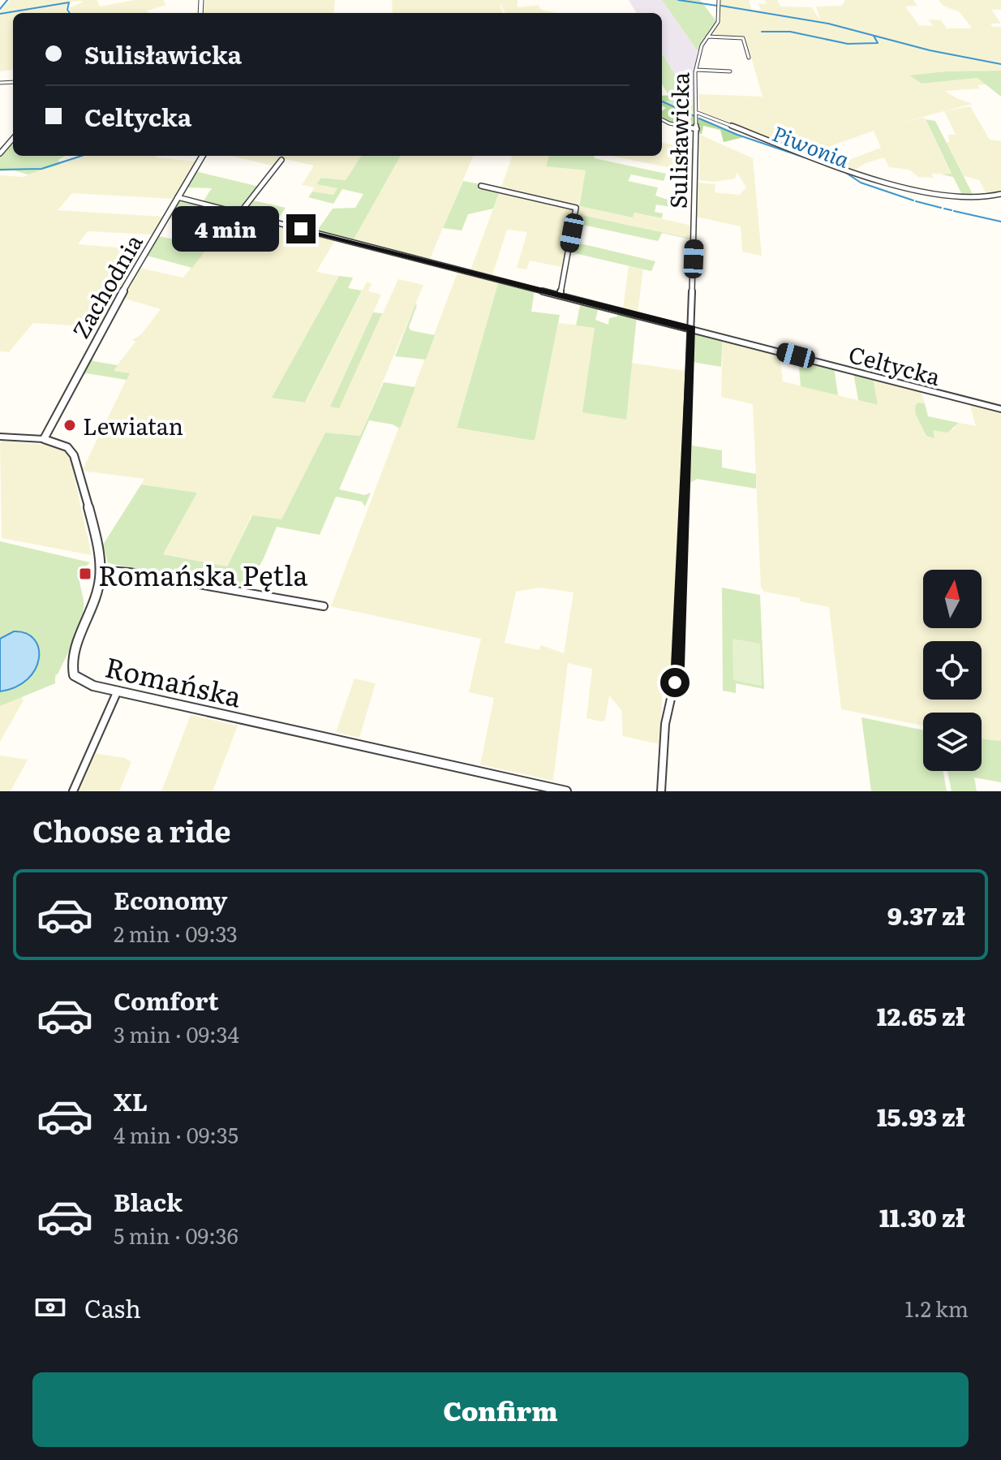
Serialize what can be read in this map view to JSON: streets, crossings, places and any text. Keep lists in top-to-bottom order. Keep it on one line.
{"streets":{"street":["Sulisławicka","Zachodnia","Celtycka","Romańska"]},"crossings":[["Sulisławicka","Celtycka"],["Zachodnia","Celtycka"],["Zachodnia","Romańska"]],"water":["Piwonia"],"places":{"other":["Lewiatan"],"transit":["Romańska Pętla"]},"north":"top","page":{"banner":["Sulisławicka","Celtycka"],"bubble":"4 min","heading":"Choose a ride","list":[{"name":"Economy","note":"2 min · 09:33","value":"9.37 zł"},{"name":"Comfort","note":"3 min · 09:34","value":"12.65 zł"},{"name":"XL","note":"4 min · 09:35","value":"15.93 zł"},{"name":"Black","note":"5 min · 09:36","value":"11.30 zł"}],"pay":["Cash","1.2 km"],"buttons":"Confirm"}}
